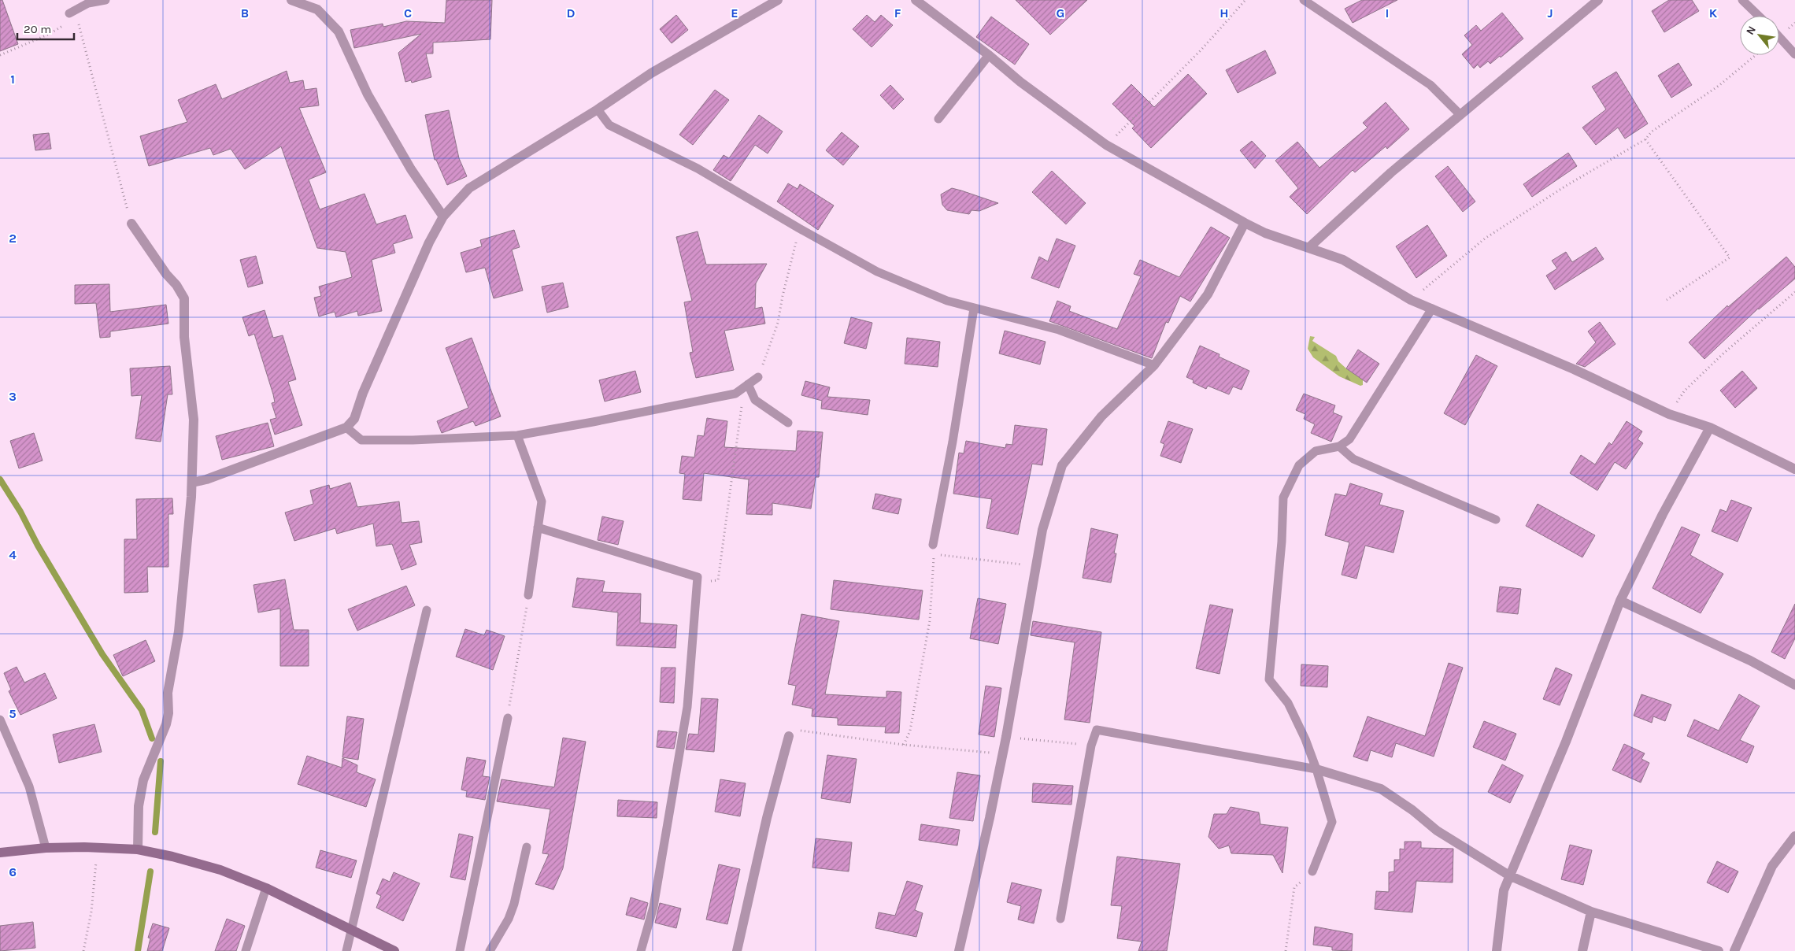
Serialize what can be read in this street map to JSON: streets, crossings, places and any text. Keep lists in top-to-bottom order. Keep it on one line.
{"scale_bar":"20 m","north":"top left","grid":{"columns":["B","C","D","E","F","G","H","I","J","K"],"rows":["1","2","3","4","5","6"]}}
